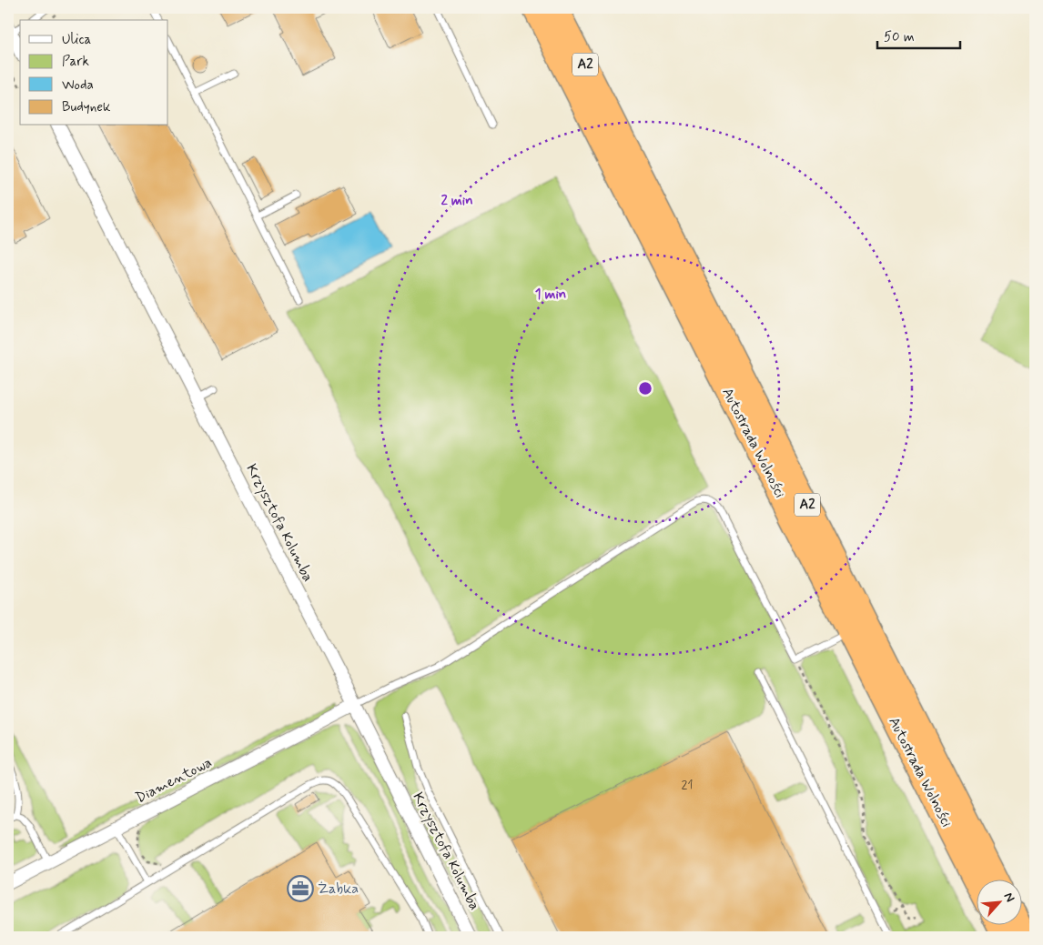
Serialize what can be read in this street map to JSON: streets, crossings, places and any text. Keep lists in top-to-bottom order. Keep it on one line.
{"streets":{"highway":["A2","Autostrada Wolności"],"street":["Krzysztofa Kolumba","Diamentowa"]},"crossings":[["Krzysztofa Kolumba","Diamentowa"]],"places":{"office":["Żabka"]},"house_numbers":["21"],"legend":["Ulica","Park","Woda","Budynek"],"scale_bar":"50 m","north":"top right","rings":["2 min","1 min"]}
